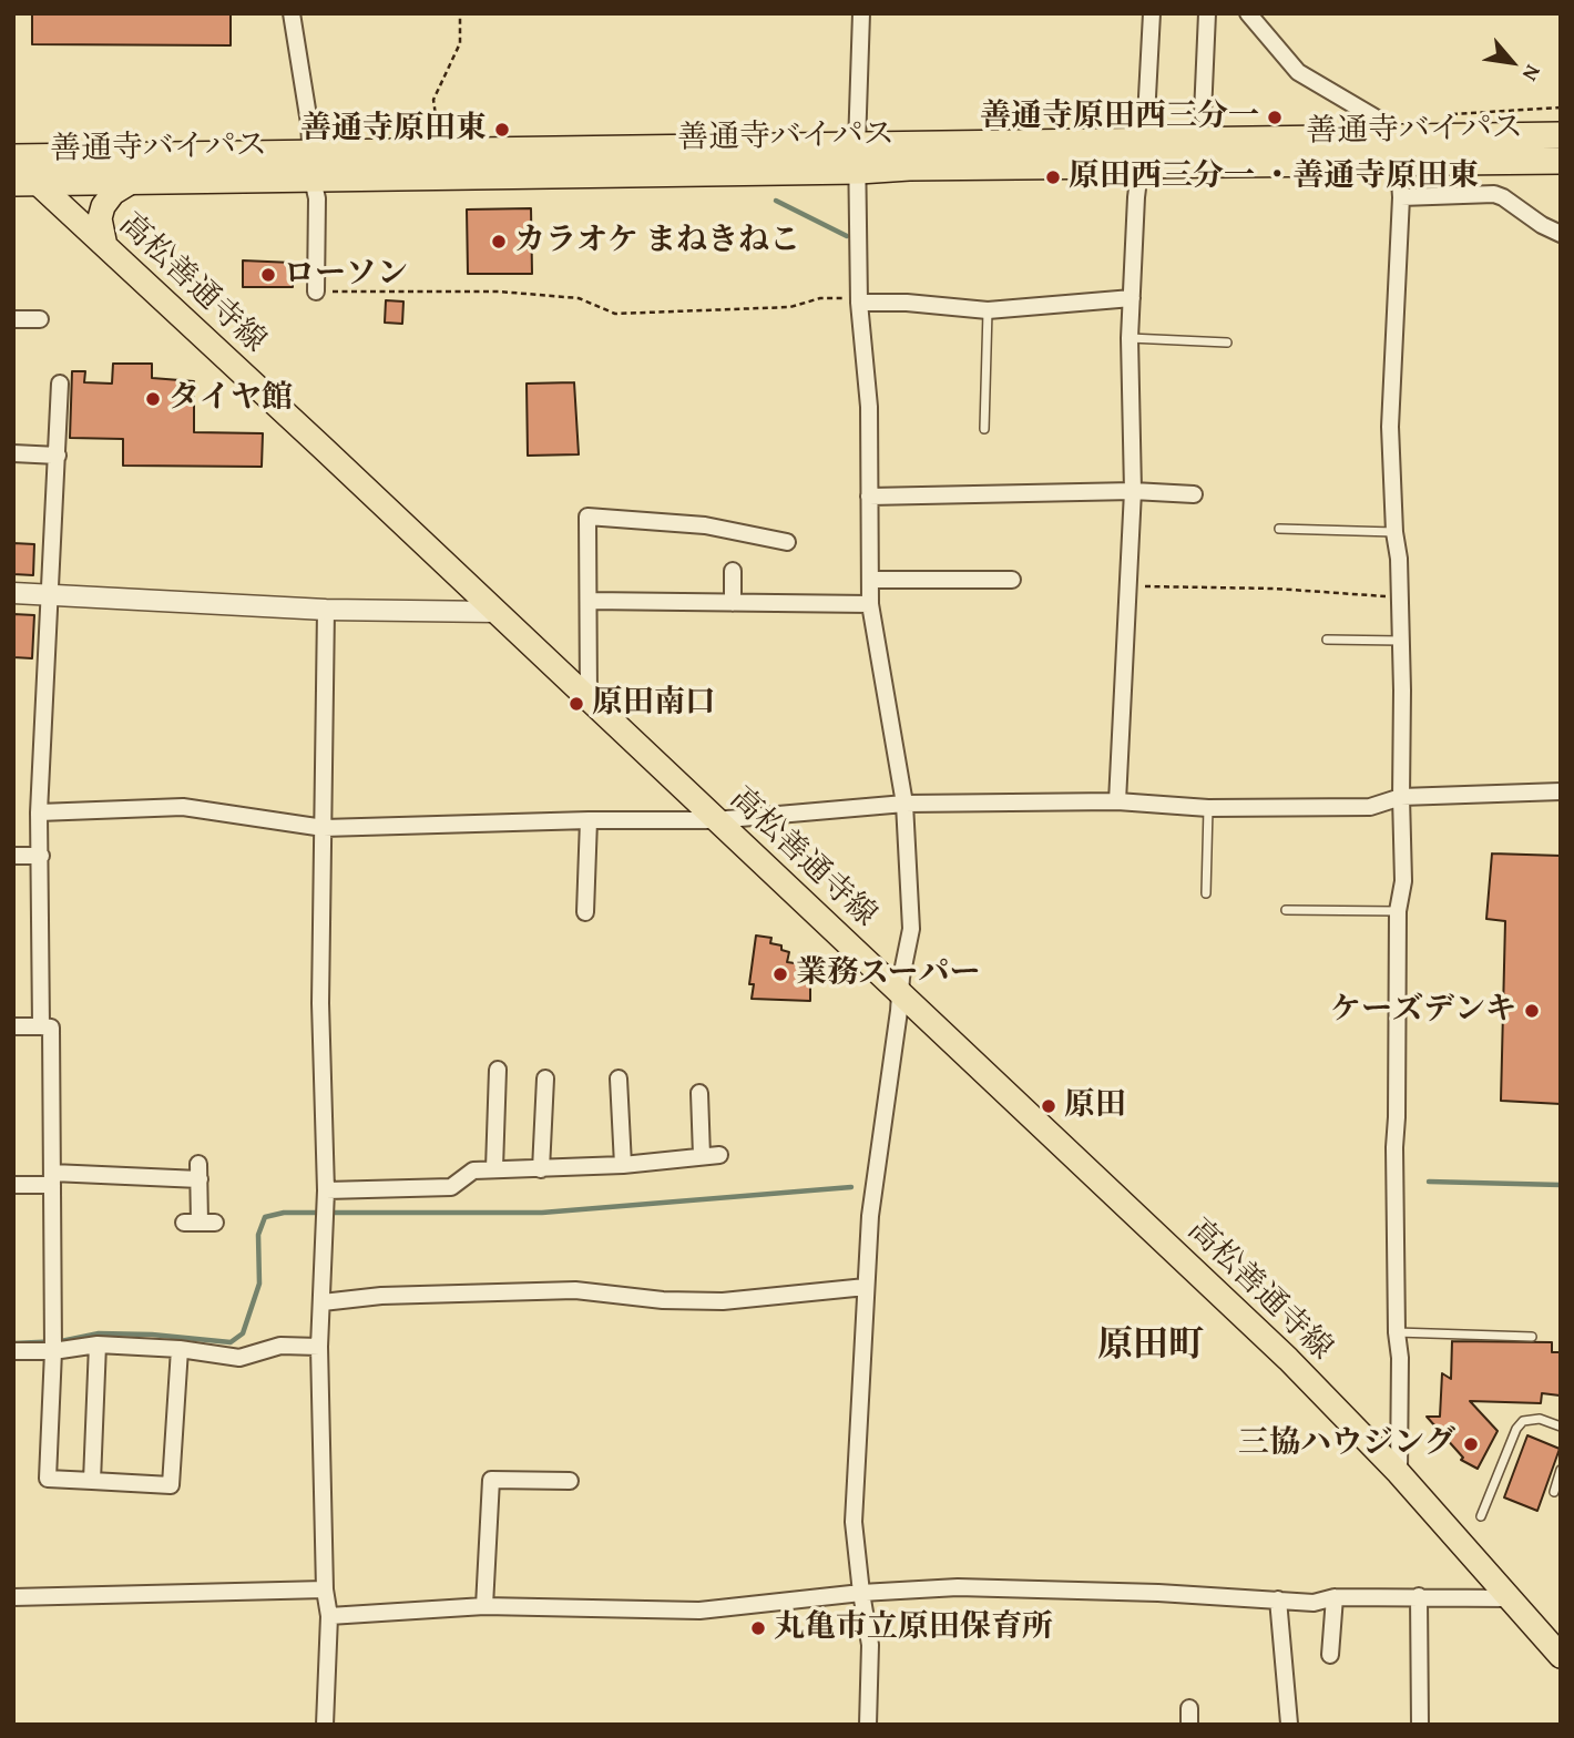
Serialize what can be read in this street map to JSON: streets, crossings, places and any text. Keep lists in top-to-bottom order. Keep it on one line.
{"streets":{"highway":["善通寺バイパス"],"main road":["高松善通寺線"]},"crossings":[["善通寺バイパス","高松善通寺線"]],"districts":["原田町"],"places":["善通寺原田西三分一","善通寺原田東","原田西三分一 ・善通寺原田東","カラオケ まねきねこ","ローソン","タイヤ館","原田南口","業務スーパー","ケーズデンキ","原田","三協ハウジング","丸亀市立原田保育所"],"north":"bottom right"}
